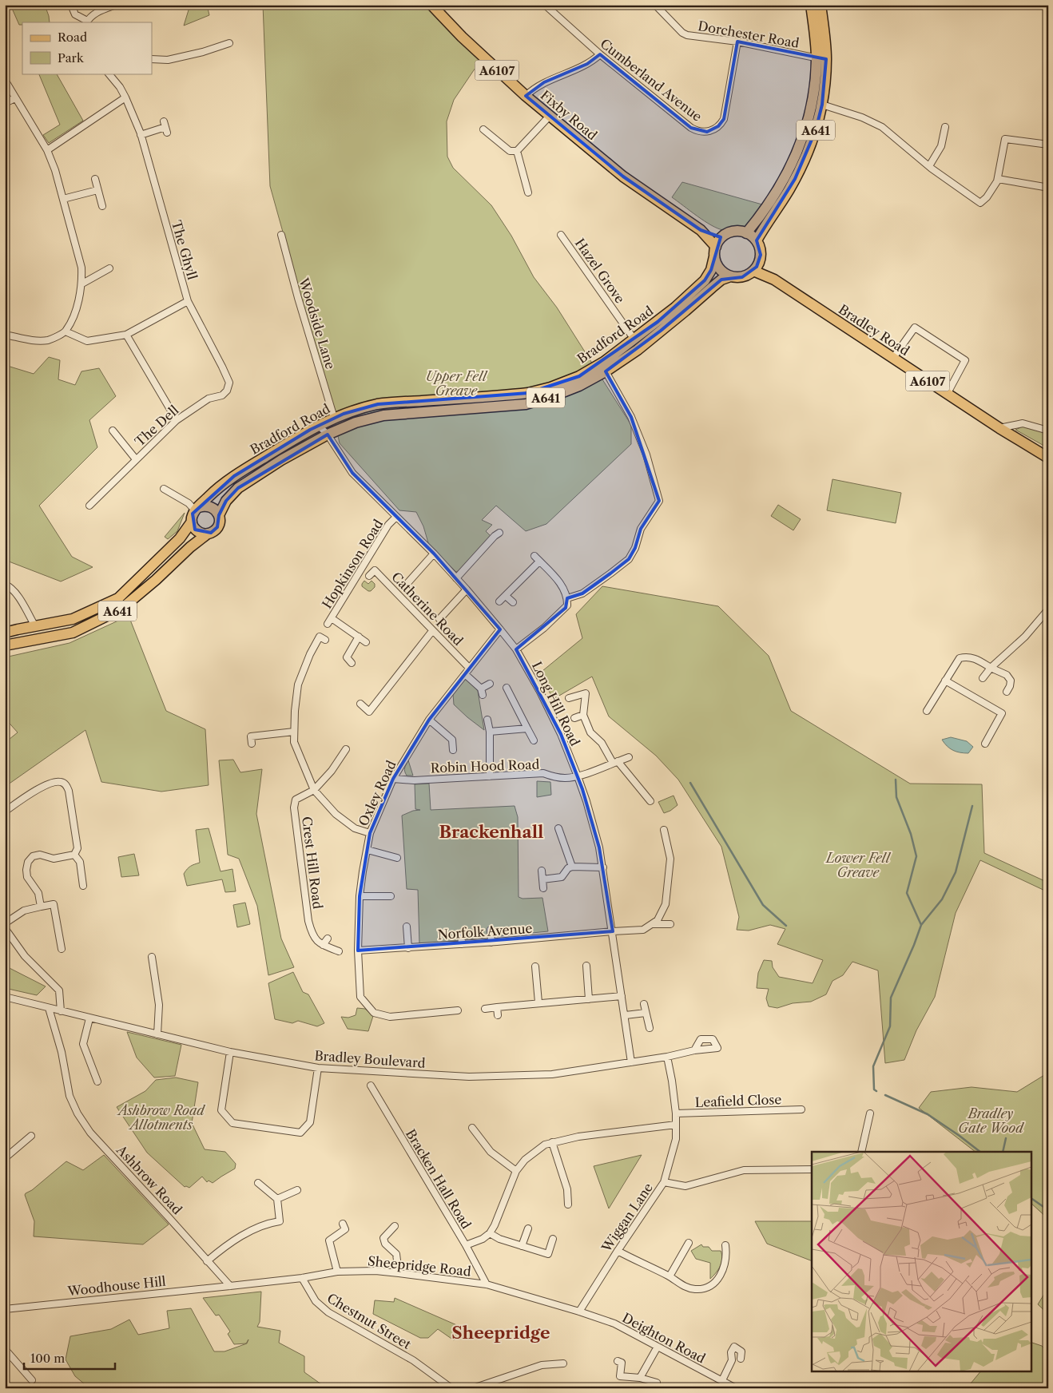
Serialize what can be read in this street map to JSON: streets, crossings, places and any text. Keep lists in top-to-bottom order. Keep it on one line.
{"streets":{"main road":["A6107","Fixby Road","A641","Bradley Road","Bradford Road"],"street":["Dorchester Road","Cumberland Avenue","The Ghyll","Hazel Grove","Woodside Lane","The Dell","Hopkinson Road","Catherine Road","Long Hill Road","Robin Hood Road","Oxley Road","Crest Hill Road","Norfolk Avenue","Bradley Boulevard","Leafield Close","Bracken Hall Road","Ashbrow Road","Wiggan Lane","Sheepridge Road","Woodhouse Hill","Chestnut Street","Deighton Road"]},"crossings":[["Dorchester Road","Cumberland Avenue"],["Dorchester Road","A641"],["Fixby Road","A641"],["Fixby Road","Bradley Road"],["Fixby Road","Bradford Road"],["A641","Bradley Road"],["A641","Bradford Road"],["The Ghyll","The Dell"],["Hazel Grove","Bradford Road"],["Woodside Lane","Bradford Road"],["Bradley Road","Bradford Road"],["Bradford Road","Long Hill Road"],["Hopkinson Road","Long Hill Road"],["Catherine Road","Oxley Road"],["Long Hill Road","Robin Hood Road"],["Long Hill Road","Oxley Road"],["Long Hill Road","Norfolk Avenue"],["Long Hill Road","Bradley Boulevard"],["Robin Hood Road","Oxley Road"],["Oxley Road","Norfolk Avenue"],["Bradley Boulevard","Ashbrow Road"],["Bracken Hall Road","Sheepridge Road"],["Ashbrow Road","Sheepridge Road"],["Ashbrow Road","Woodhouse Hill"],["Wiggan Lane","Sheepridge Road"],["Wiggan Lane","Deighton Road"],["Sheepridge Road","Woodhouse Hill"],["Sheepridge Road","Chestnut Street"],["Sheepridge Road","Deighton Road"]],"districts":["Brackenhall","Sheepridge"],"parks":["Upper Fell Greave","Lower Fell Greave","Ashbrow Road Allotments","Bradley Gate Wood"],"legend":["Road","Park"],"scale_bar":"100 m"}
